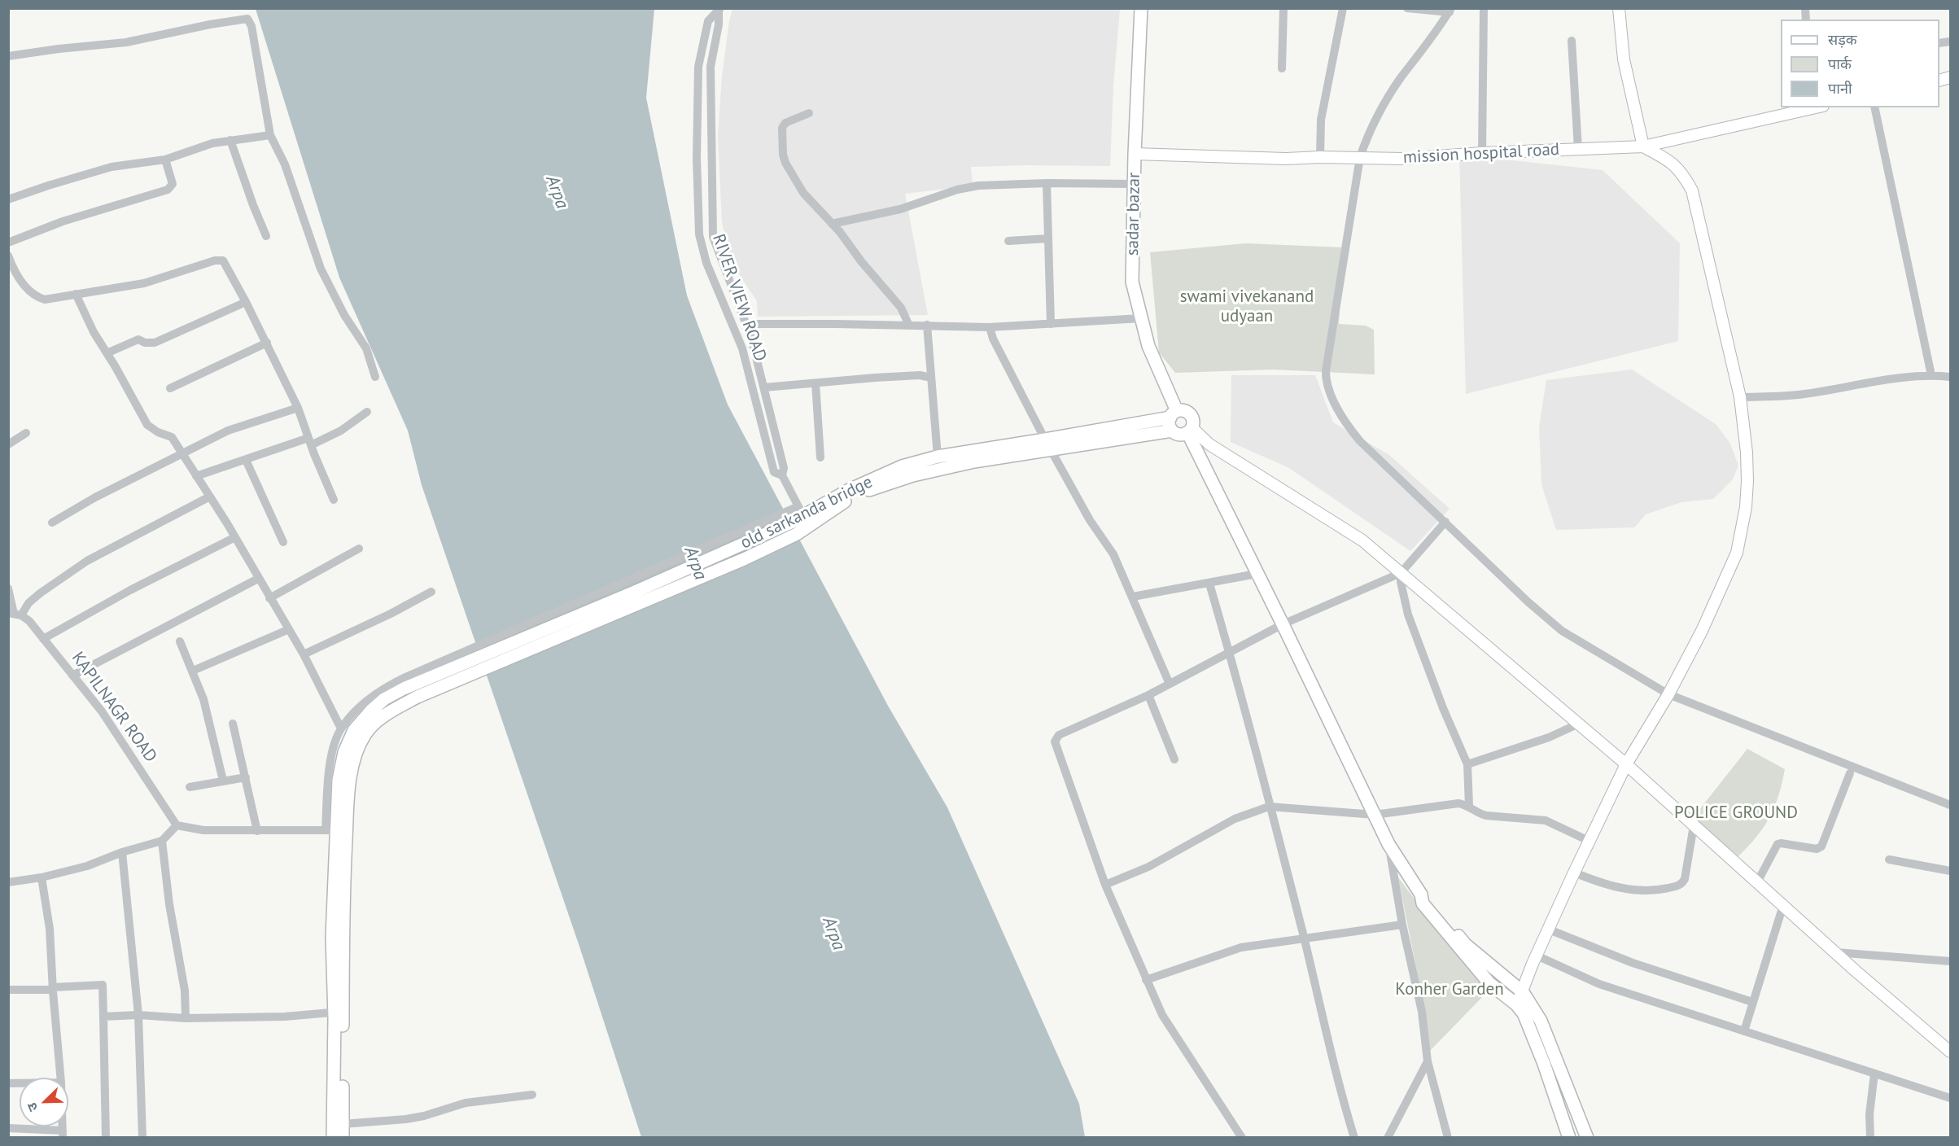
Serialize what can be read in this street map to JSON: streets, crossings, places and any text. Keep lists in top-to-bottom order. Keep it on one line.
{"streets":{"main road":["sadar bazar","old sarkanda bridge"],"street":["mission hospital road","RIVER VIEW ROAD","KAPILNAGR ROAD"]},"crossings":[["mission hospital road","sadar bazar"],["sadar bazar","old sarkanda bridge"],["RIVER VIEW ROAD","old sarkanda bridge"]],"water":["Arpa"],"parks":["swami vivekanand udyaan","POLICE GROUND","Konher Garden"],"legend":["सड़क","पार्क","पानी"],"north":"bottom left"}
